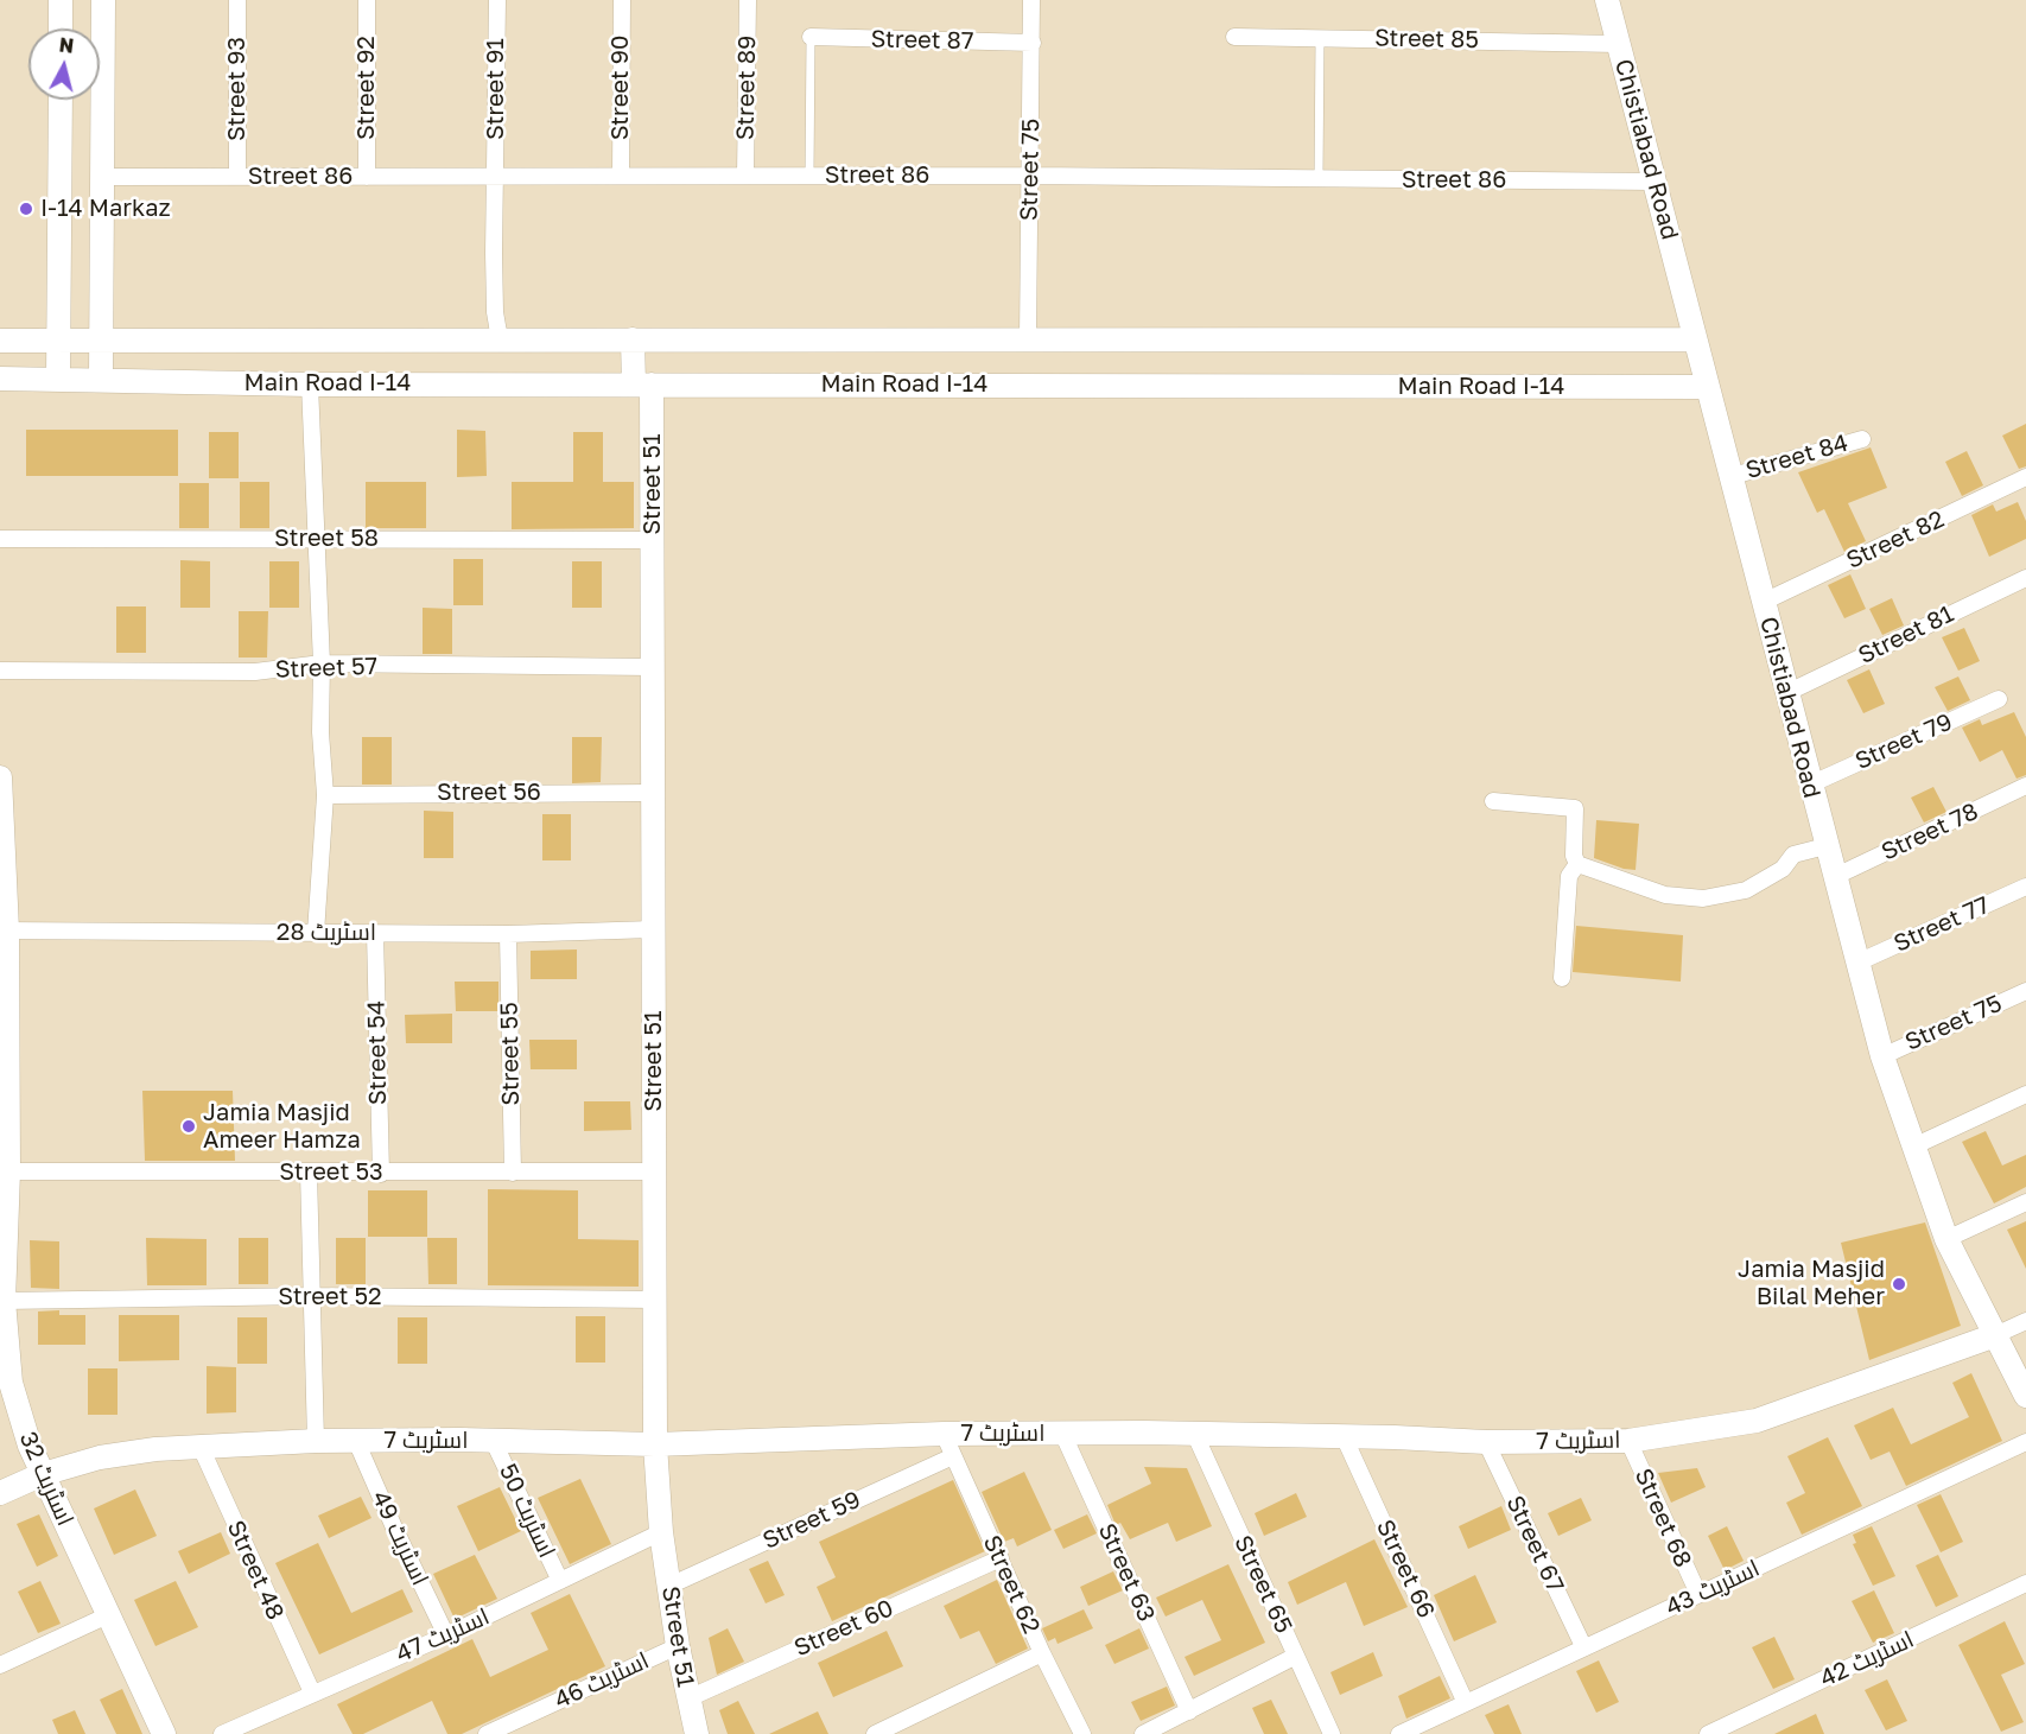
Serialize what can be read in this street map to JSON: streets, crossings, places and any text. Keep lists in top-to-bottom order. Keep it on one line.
{"streets":{"main road":["Chistiabad Road","Main Road I-14","Street 51","اسٹریٹ 7","اسٹریٹ 32"],"street":["Street 85","Street 87","Street 92","Street 90","Street 89","Street 93","Street 91","Street 75","Street 86","Street 84","Street 58","Street 82","Street 81","Street 57","Street 79","Street 56","Street 78","Street 77","اسٹریٹ 28","Street 54","Street 55","Street 53","Street 52","اسٹریٹ 50","Street 68","Street 59","اسٹریٹ 49","Street 67","Street 66","Street 48","Street 63","Street 62","Street 65","اسٹریٹ 43","Street 60","اسٹریٹ 47","اسٹریٹ 42","اسٹریٹ 46"]},"crossings":[["Street 85","Chistiabad Road"],["Street 87","Street 75"],["Street 92","Street 86"],["Street 90","Street 86"],["Street 89","Street 86"],["Street 93","Street 86"],["Street 91","Street 86"],["Street 91","Main Road I-14"],["Chistiabad Road","Street 75"],["Chistiabad Road","Street 86"],["Chistiabad Road","Main Road I-14"],["Chistiabad Road","Street 84"],["Chistiabad Road","Street 82"],["Chistiabad Road","Street 81"],["Chistiabad Road","Street 79"],["Chistiabad Road","Street 78"],["Chistiabad Road","Street 77"],["Chistiabad Road","اسٹریٹ 7"],["Street 75","Street 86"],["Street 75","Main Road I-14"],["Main Road I-14","Street 51"],["Street 51","Street 58"],["Street 51","Street 57"],["Street 51","Street 56"],["Street 51","اسٹریٹ 28"],["Street 51","Street 53"],["Street 51","Street 52"],["Street 51","اسٹریٹ 7"],["Street 51","Street 59"],["Street 51","Street 60"],["Street 51","اسٹریٹ 47"],["Street 51","اسٹریٹ 46"],["اسٹریٹ 28","Street 54"],["اسٹریٹ 28","Street 55"],["اسٹریٹ 28","اسٹریٹ 32"],["Street 54","Street 53"],["Street 55","Street 53"],["Street 53","اسٹریٹ 32"],["Street 52","اسٹریٹ 32"],["اسٹریٹ 7","اسٹریٹ 32"],["اسٹریٹ 7","اسٹریٹ 50"],["اسٹریٹ 7","Street 68"],["اسٹریٹ 7","اسٹریٹ 49"],["اسٹریٹ 7","Street 67"],["اسٹریٹ 7","Street 66"],["اسٹریٹ 7","Street 48"],["اسٹریٹ 7","Street 63"],["اسٹریٹ 7","Street 62"],["اسٹریٹ 7","Street 65"],["اسٹریٹ 50","اسٹریٹ 47"],["Street 68","اسٹریٹ 43"],["Street 59","Street 62"],["اسٹریٹ 49","اسٹریٹ 47"],["Street 67","اسٹریٹ 43"],["Street 66","اسٹریٹ 43"],["Street 48","اسٹریٹ 47"],["Street 62","Street 60"]],"places":["I-14 Markaz","Jamia Masjid Ameer Hamza","Jamia Masjid Bilal Meher"],"north":"top"}
